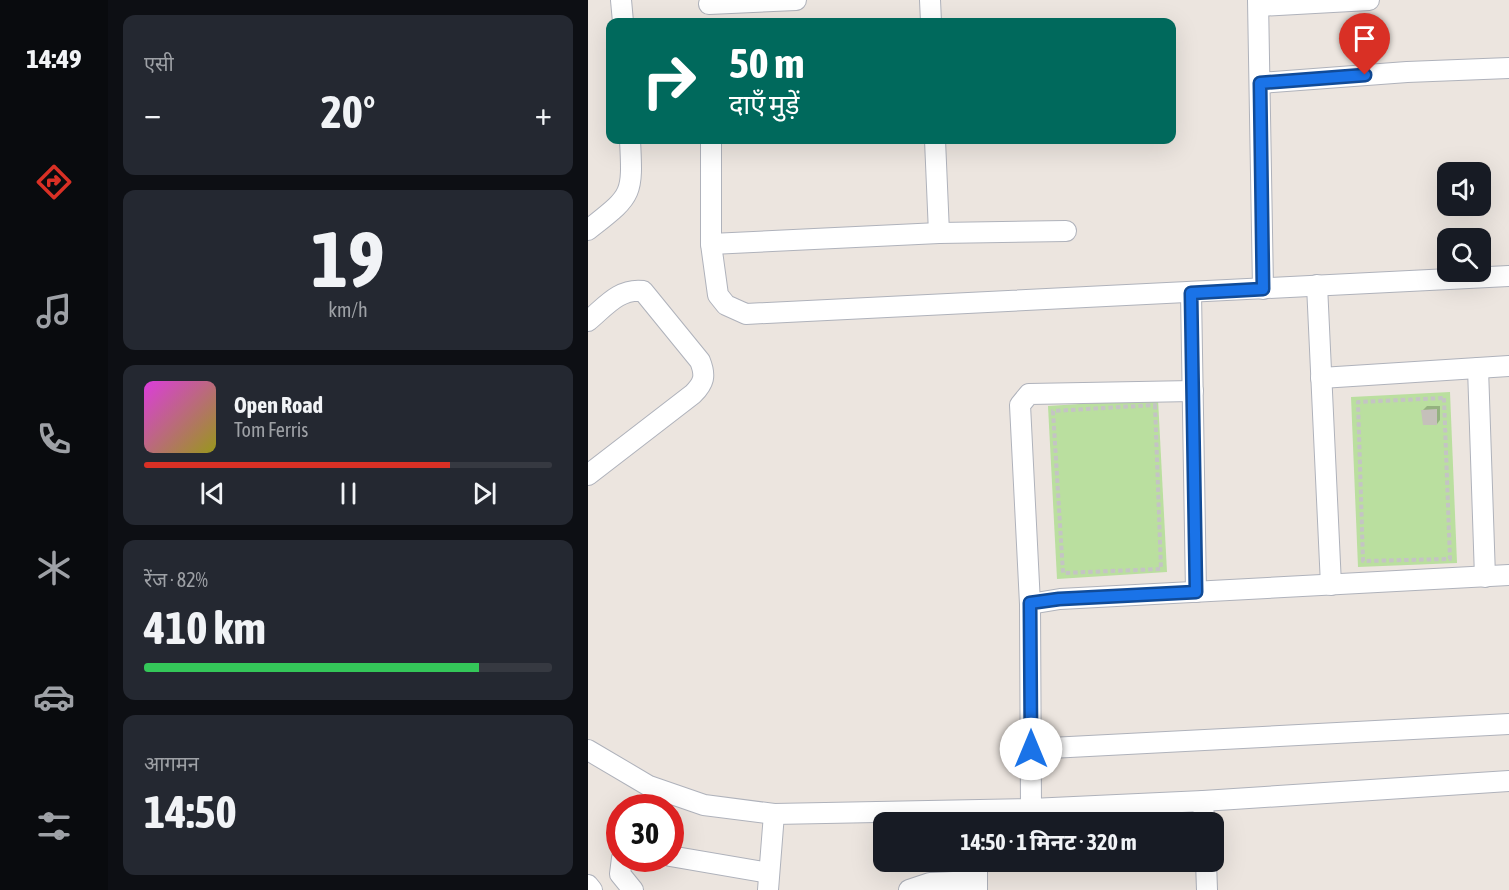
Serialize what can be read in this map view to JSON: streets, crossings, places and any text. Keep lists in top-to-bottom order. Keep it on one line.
{"page":{"tabs":"14:49","tile":["एसी",["19","km/h"],["रेंज · 82%","410 km"],["आगमन","14:50"]],"turn":["50 m","दाएँ मुड़ें"],"heat":["−","20°","+"],"song":["Open Road","Tom Ferris"],"limit":"30","trip":"14:50 · 1 मिनट · 320 m"}}
